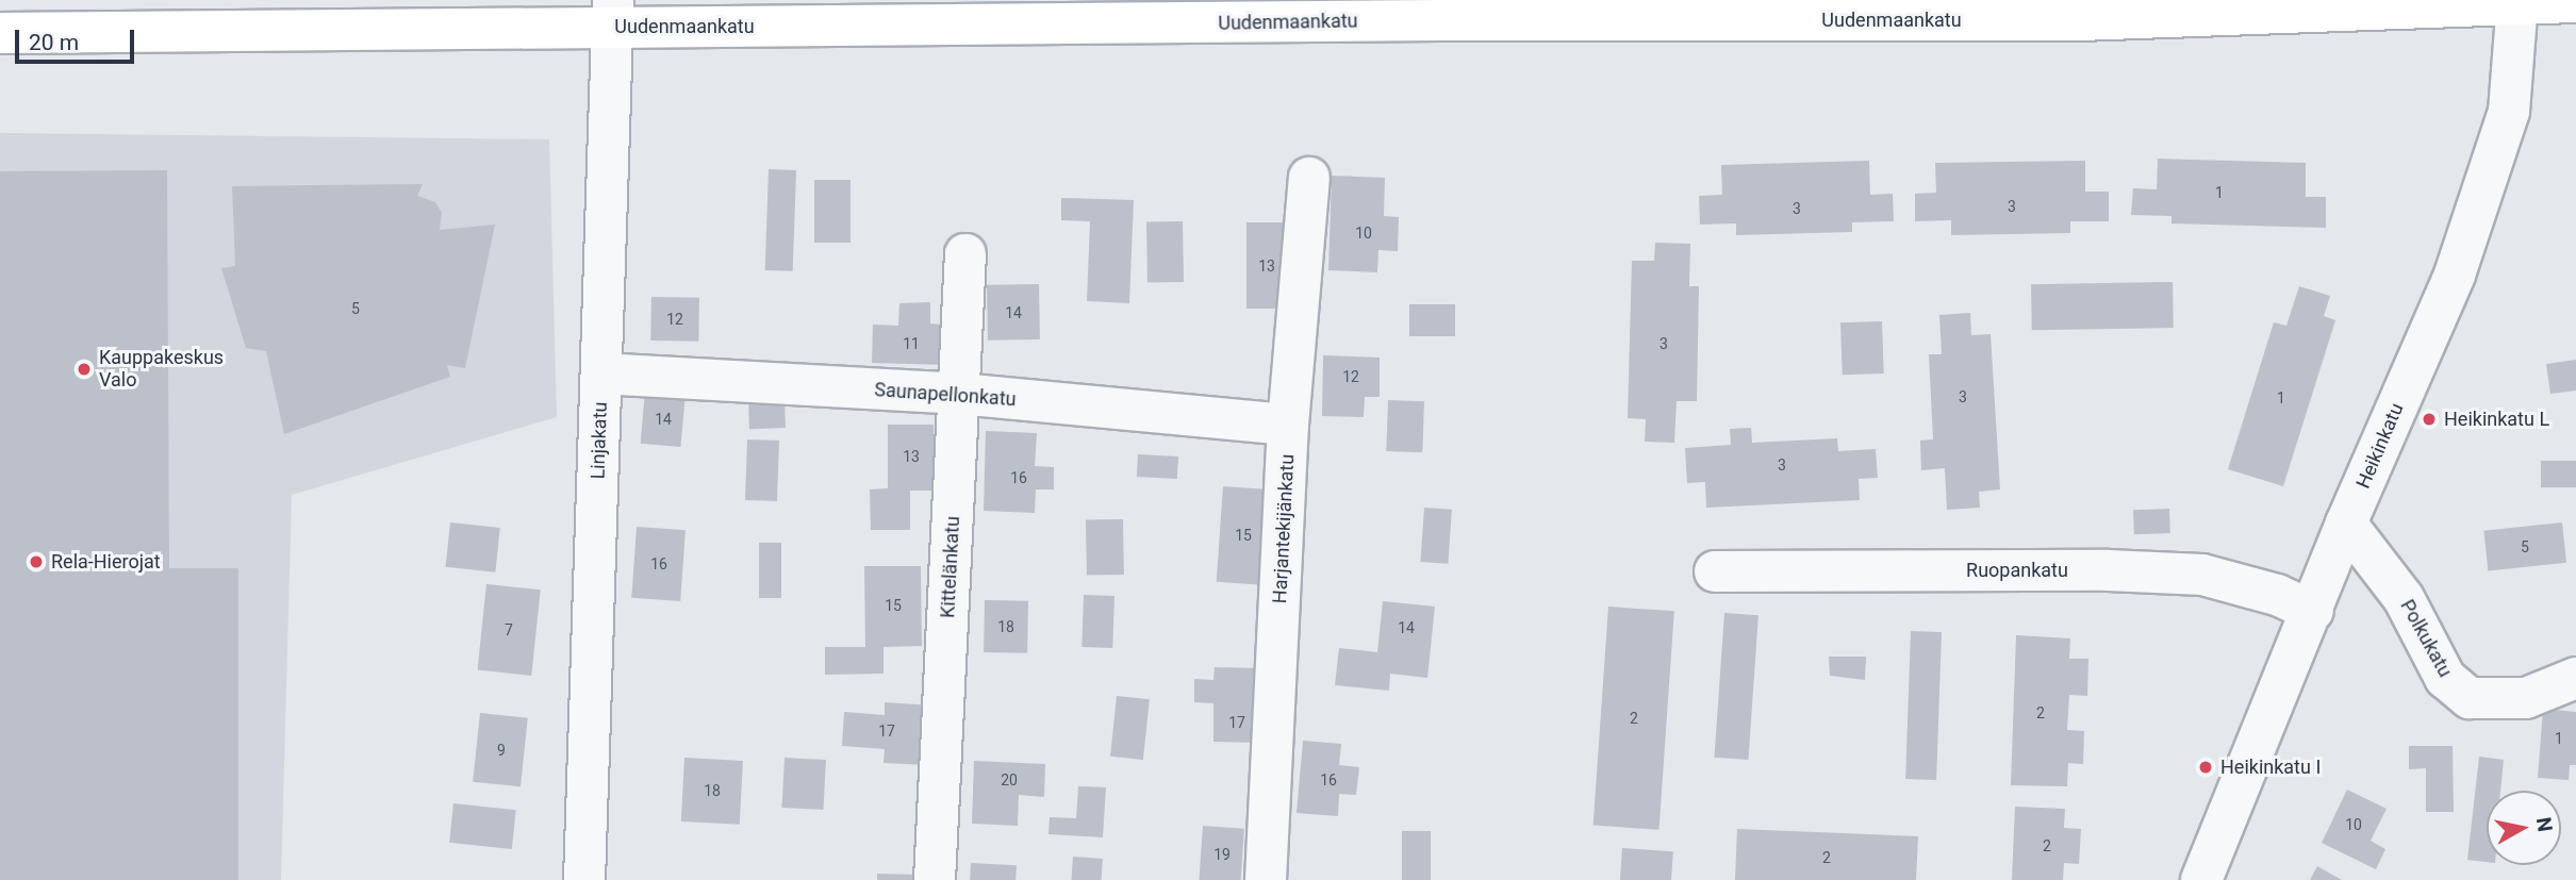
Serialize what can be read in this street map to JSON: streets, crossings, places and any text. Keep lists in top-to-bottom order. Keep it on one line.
{"streets":{"main road":["Uudenmaankatu"],"street":["Saunapellonkatu","Linjakatu","Heikinkatu","Harjantekijänkatu","Kittelänkatu","Ruopankatu","Polkukatu"]},"crossings":[["Uudenmaankatu","Linjakatu"],["Uudenmaankatu","Heikinkatu"],["Saunapellonkatu","Linjakatu"],["Saunapellonkatu","Harjantekijänkatu"],["Saunapellonkatu","Kittelänkatu"],["Heikinkatu","Ruopankatu"],["Heikinkatu","Polkukatu"]],"places":["Kauppakeskus Valo","Heikinkatu L","Rela-Hierojat","Heikinkatu I"],"house_numbers":["1","3","3","10","13","5","14","12","11","3","12","3","1","14","13","3","16","15","5","16","15","18","14","7","2","2","17","17","1","9","20","16","18","10","2","19","2"],"scale_bar":"20 m","north":"right"}
